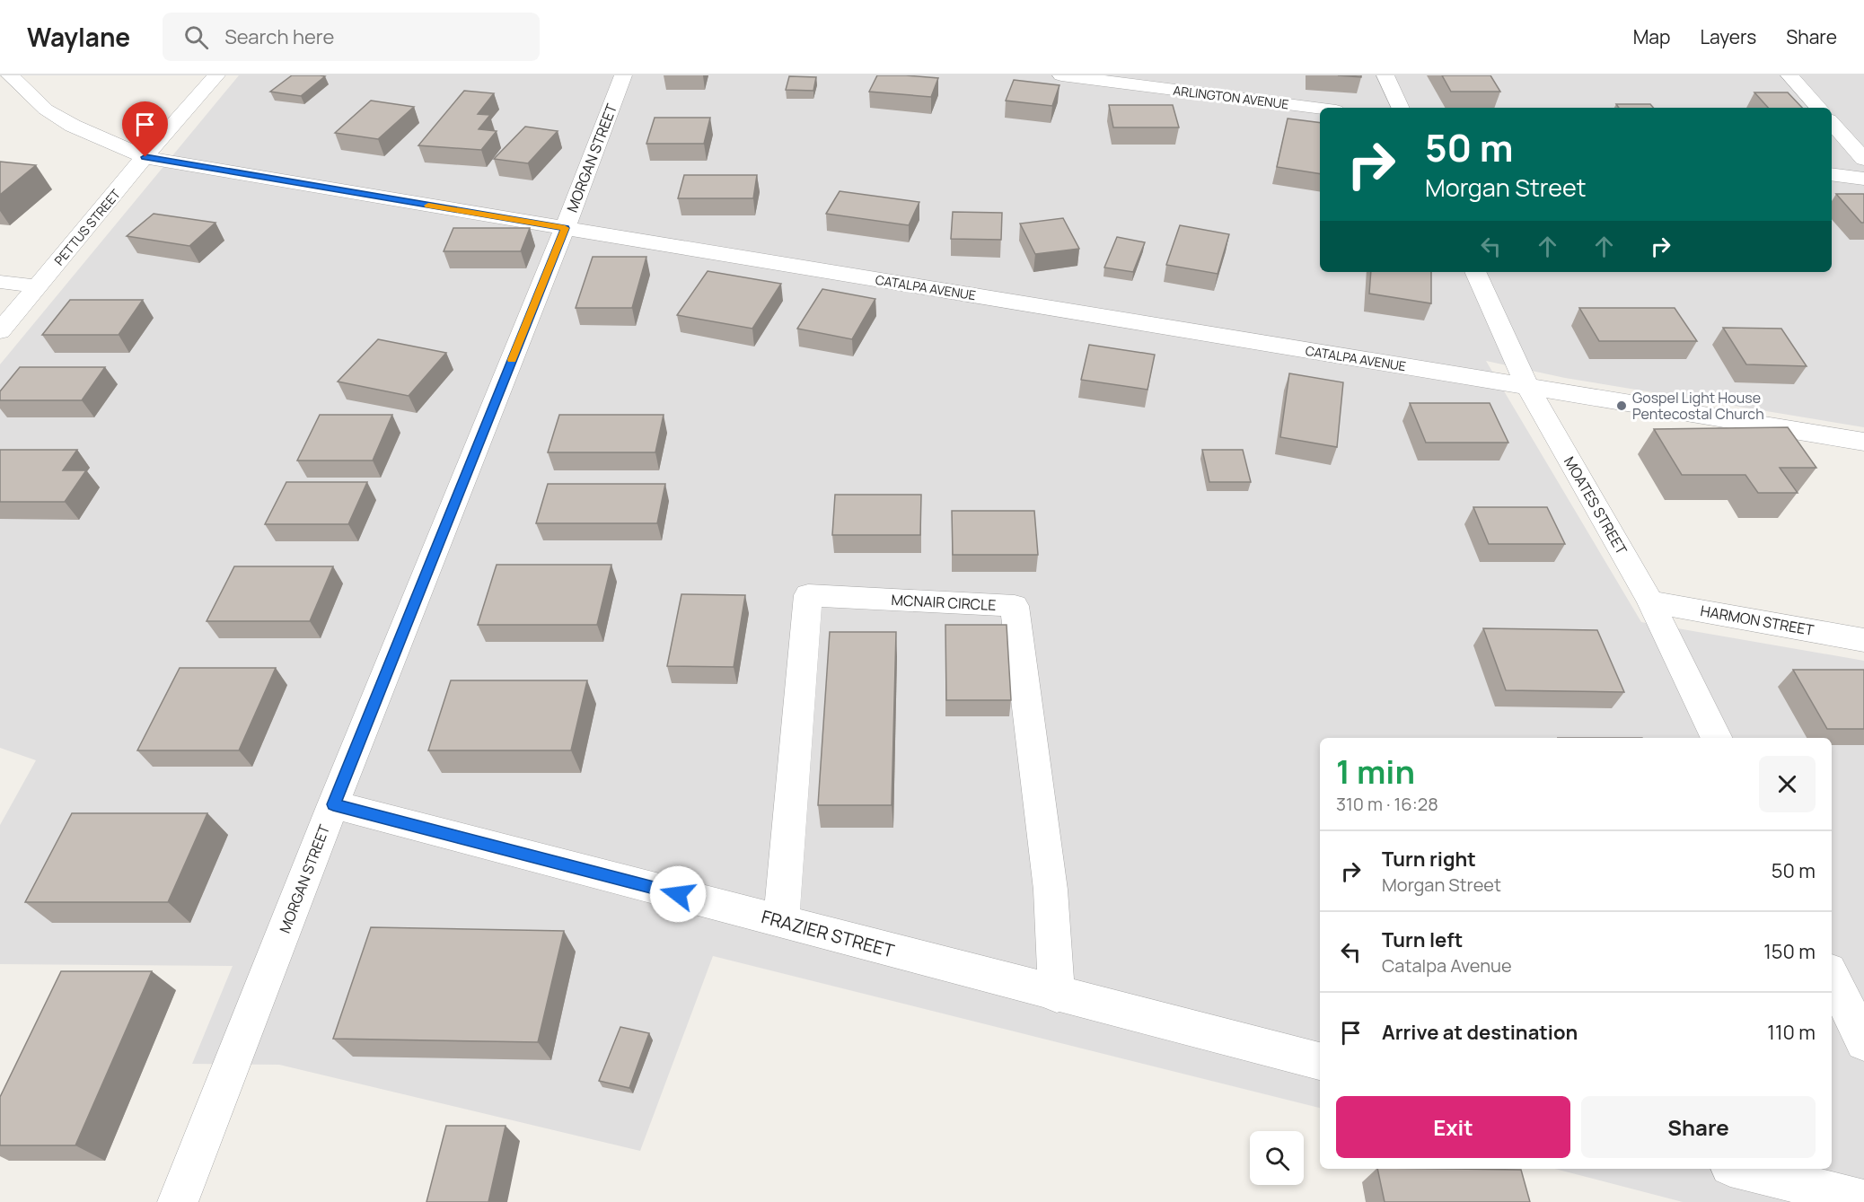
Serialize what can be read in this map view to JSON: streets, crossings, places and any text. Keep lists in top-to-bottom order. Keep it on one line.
{"streets":{"street":["ARLINGTON AVENUE","MORGAN STREET","PETTUS STREET","CATALPA AVENUE","MOATES STREET","MCNAIR CIRCLE","HARMON STREET","FRAZIER STREET"]},"crossings":[["MORGAN STREET","CATALPA AVENUE"],["MORGAN STREET","FRAZIER STREET"],["PETTUS STREET","CATALPA AVENUE"],["CATALPA AVENUE","MOATES STREET"],["MOATES STREET","HARMON STREET"],["MCNAIR CIRCLE","FRAZIER STREET"]],"places":["Gospel Light House Pentecostal Church"],"page":{"header":"Waylane","search":"Search here","nav":["Map","Layers","Share"],"turn":["50 m","Morgan Street"],"heading":["1 min","310 m · 16:28"],"list":[{"name":"Turn right","note":"Morgan Street","value":"50 m"},{"name":"Turn left","note":"Catalpa Avenue","value":"150 m"},{"name":"Arrive at destination","value":"110 m"}],"buttons":["Exit","Share"]}}
